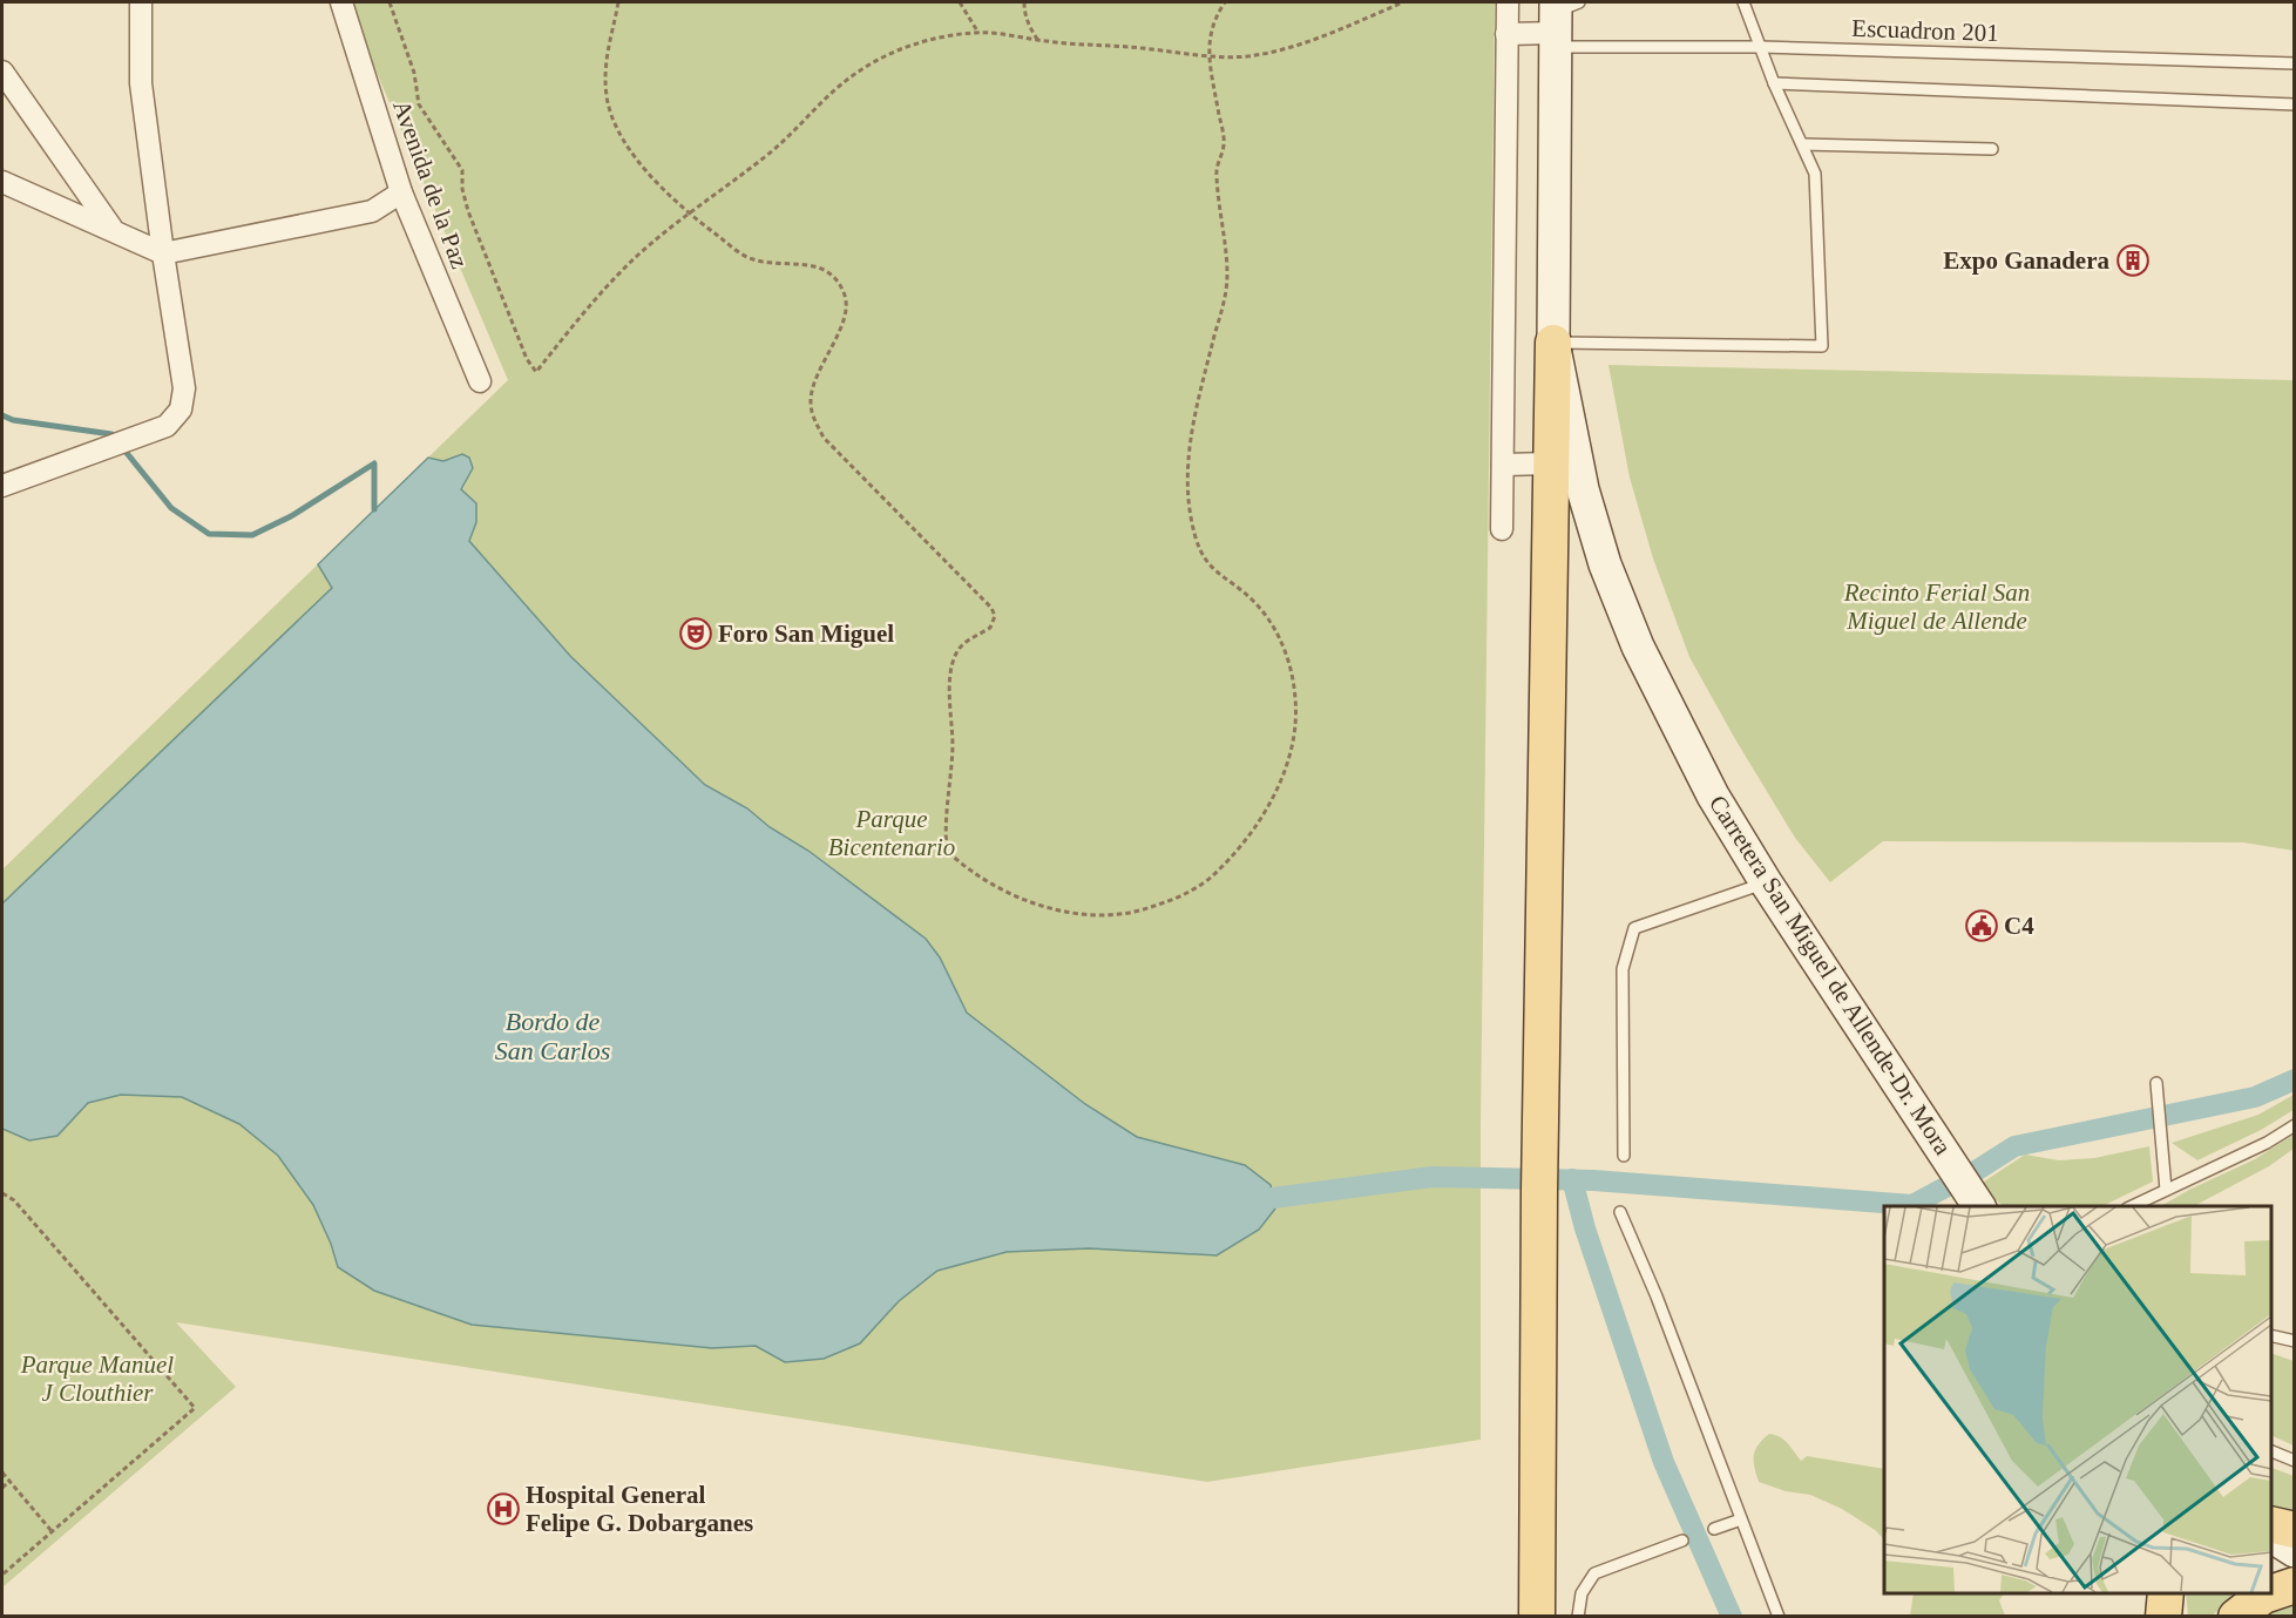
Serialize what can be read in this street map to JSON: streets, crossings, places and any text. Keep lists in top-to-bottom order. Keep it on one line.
{"streets":{"main road":["Carretera San Miguel de Allende-Dr. Mora"],"street":["Avenida de la Paz"],"lane":["Escuadron 201"]},"crossings":[["Escuadron 201","Carretera San Miguel de Allende-Dr. Mora"]],"water":["Bordo de San Carlos"],"parks":["Recinto Ferial San Miguel de Allende","Parque Bicentenario","Parque Manuel J Clouthier"],"places":{"building":["Expo Ganadera"],"theatre":["Foro San Miguel"],"public building":["C4"],"hospital":["Hospital General Felipe G. Dobarganes"]}}
